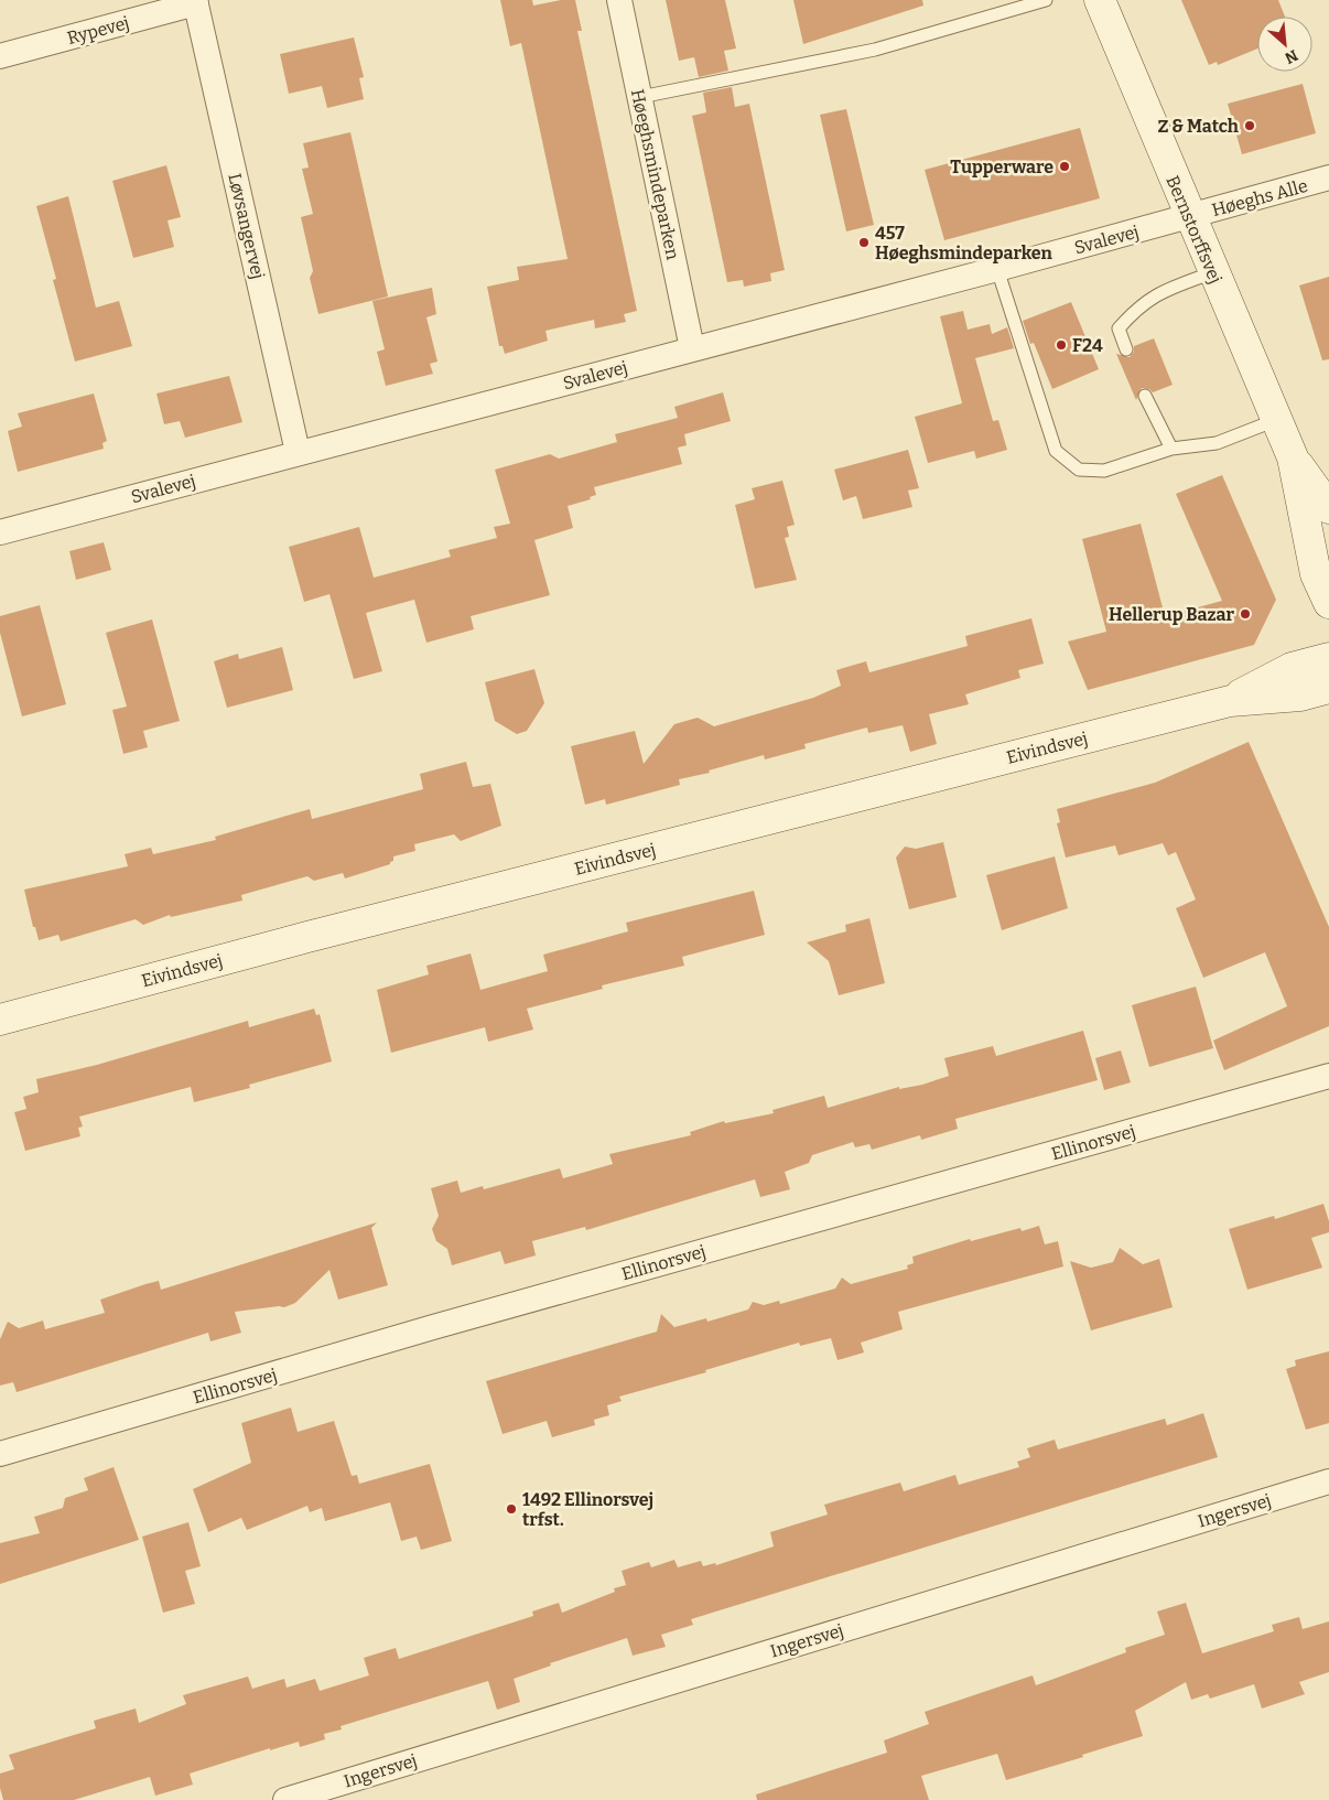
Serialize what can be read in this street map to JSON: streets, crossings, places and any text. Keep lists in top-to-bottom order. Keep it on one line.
{"streets":{"street":["Rypevej","Høeghsmindeparken","Høeghs Alle","Løvsangervej","Bernstorffsvej","Svalevej","Eivindsvej","Ellinorsvej","Ingersvej"]},"crossings":[["Rypevej","Løvsangervej"],["Høeghsmindeparken","Svalevej"],["Høeghs Alle","Bernstorffsvej"],["Høeghs Alle","Svalevej"],["Løvsangervej","Svalevej"],["Bernstorffsvej","Svalevej"]],"places":["Z & Match","Tupperware","457 Høeghsmindeparken","F24","Hellerup Bazar","1492 Ellinorsvej trfst."],"north":"bottom right"}
